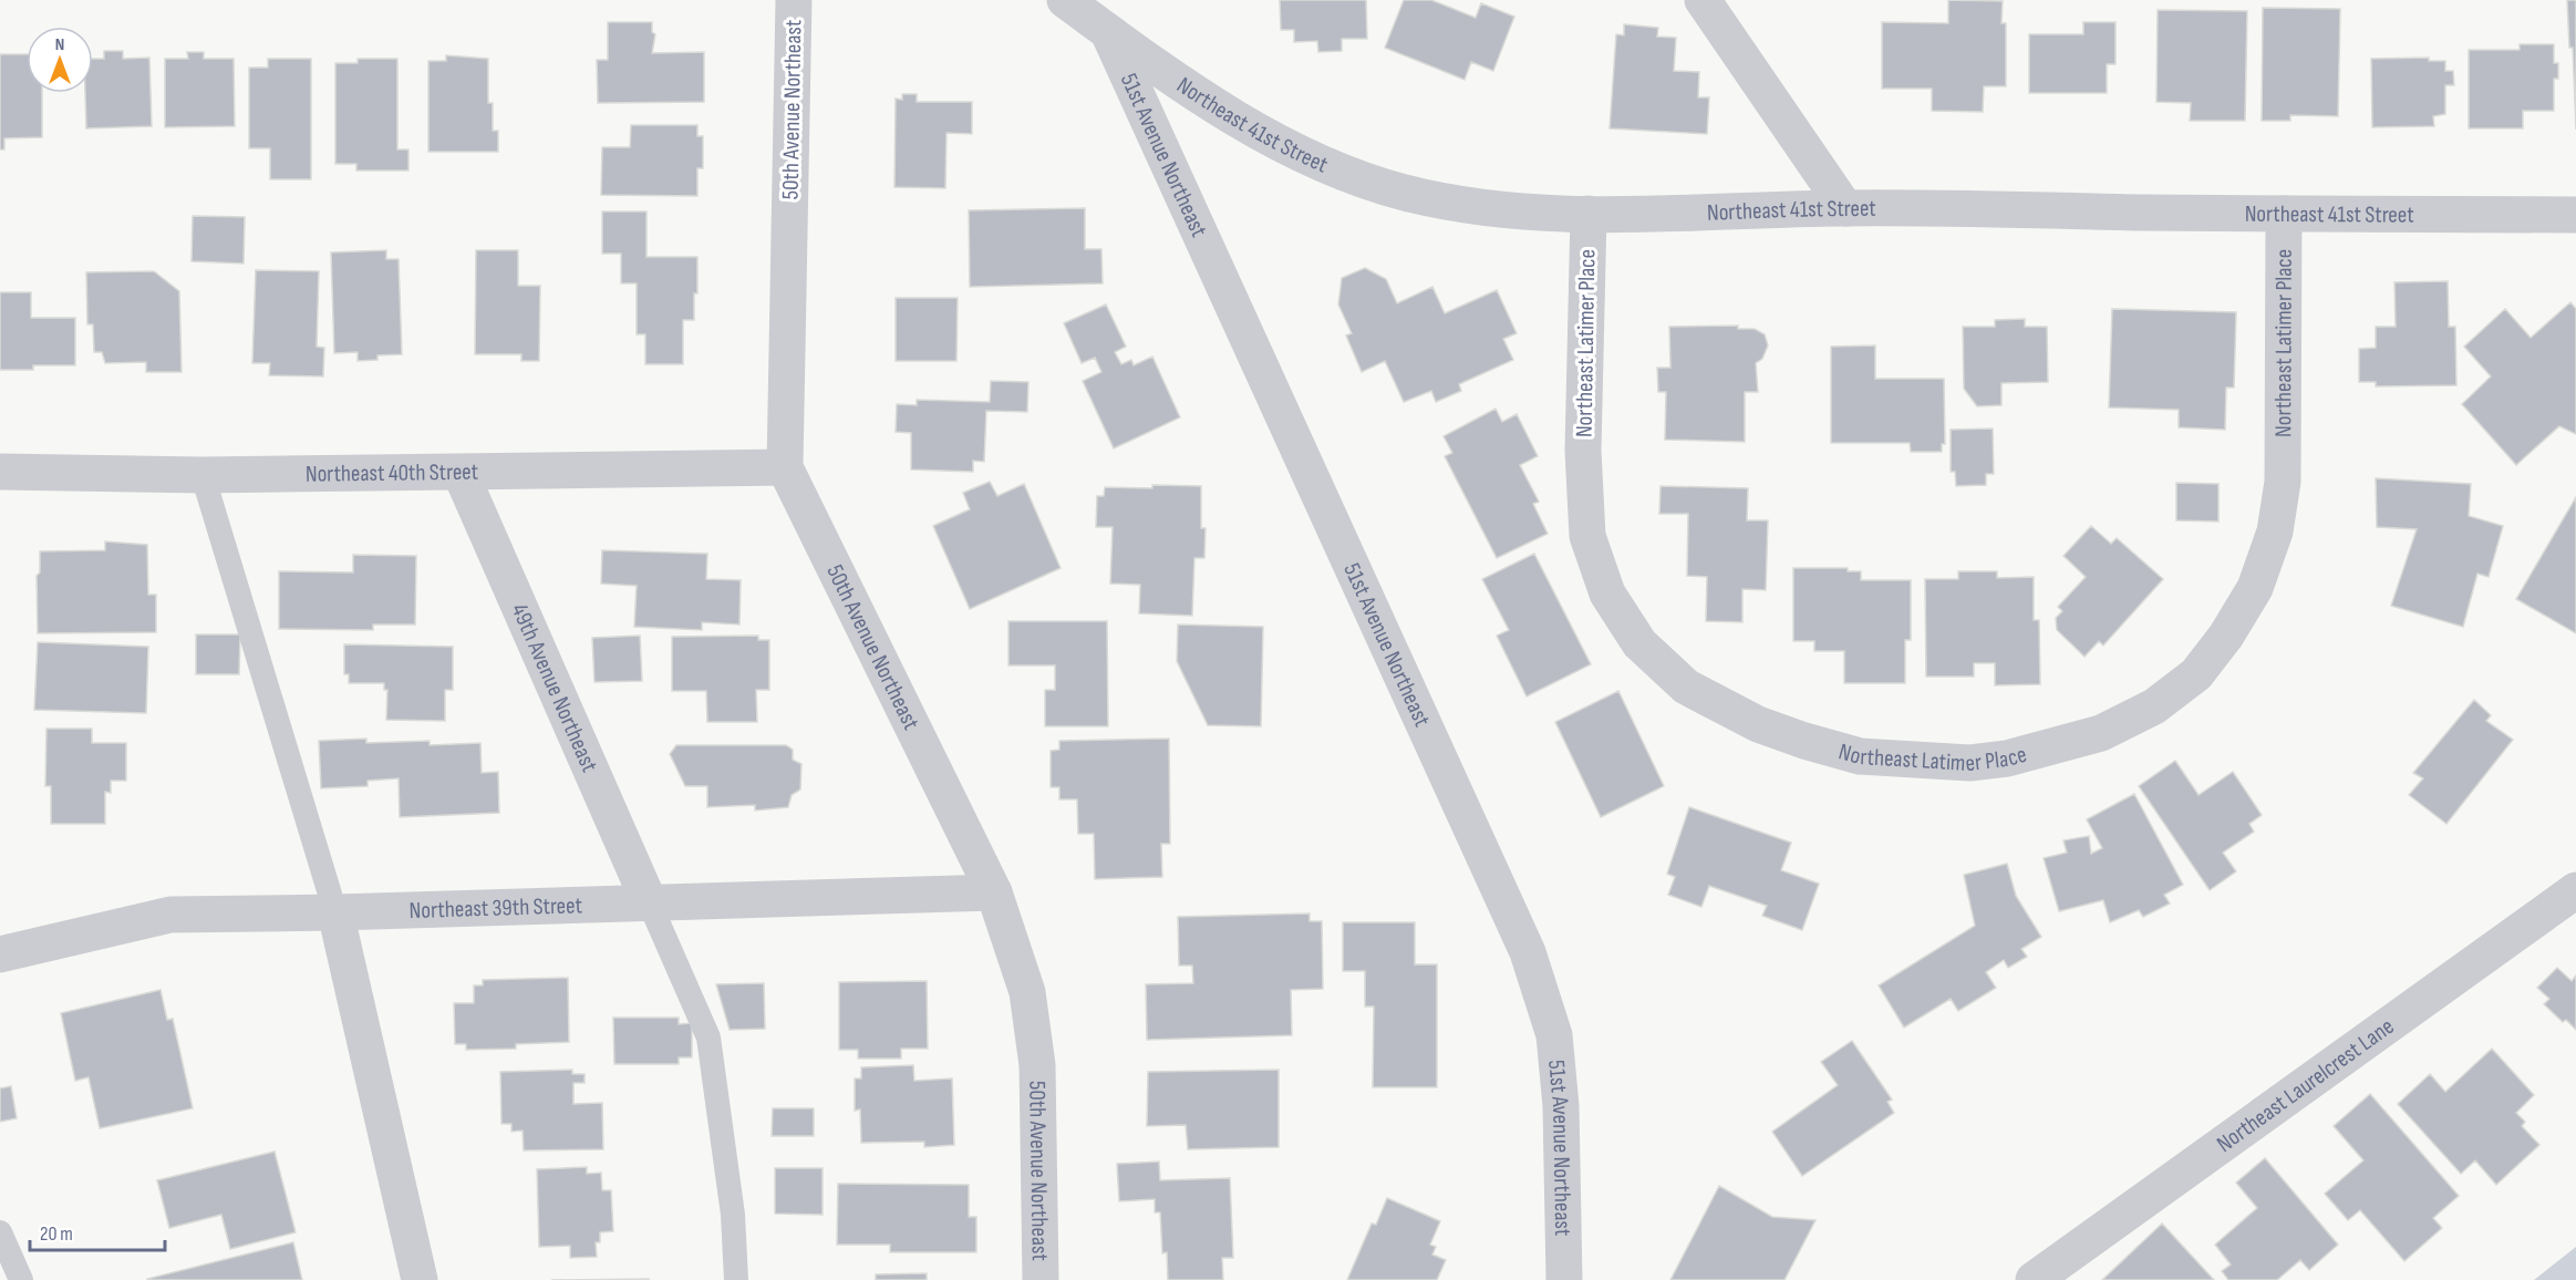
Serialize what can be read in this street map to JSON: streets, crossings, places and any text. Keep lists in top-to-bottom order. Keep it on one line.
{"streets":{"street":["50th Avenue Northeast","Northeast 41st Street","51st Avenue Northeast","Northeast Latimer Place","Northeast 40th Street","49th Avenue Northeast","Northeast 39th Street","Northeast Laurelcrest Lane"]},"crossings":[["50th Avenue Northeast","Northeast 40th Street"],["50th Avenue Northeast","Northeast 39th Street"],["Northeast 41st Street","51st Avenue Northeast"],["Northeast 41st Street","Northeast Latimer Place"],["Northeast 40th Street","49th Avenue Northeast"],["49th Avenue Northeast","Northeast 39th Street"]],"scale_bar":"20 m","north":"top"}
